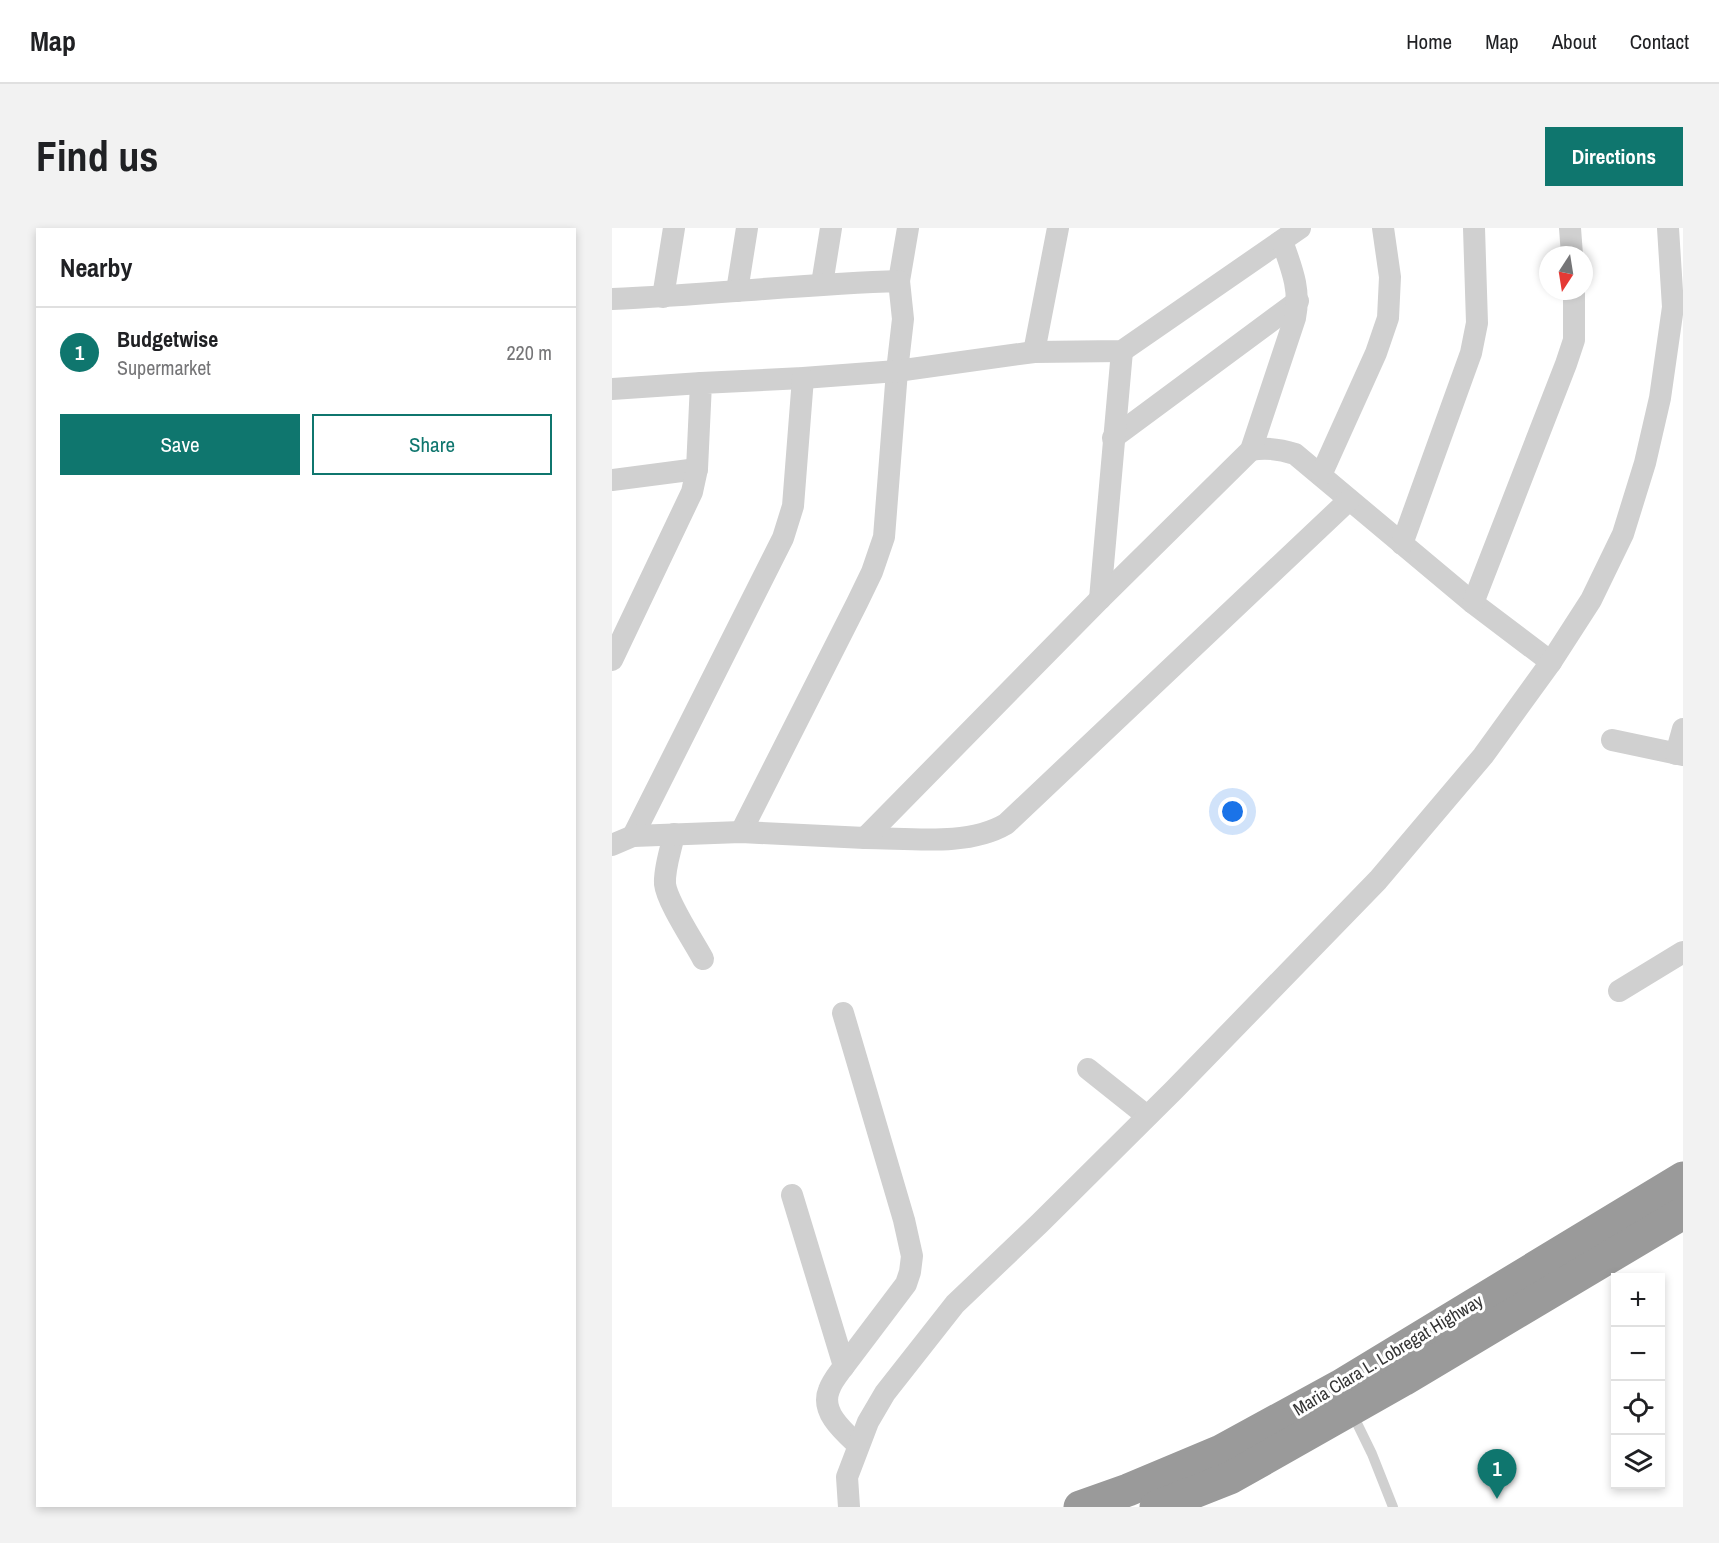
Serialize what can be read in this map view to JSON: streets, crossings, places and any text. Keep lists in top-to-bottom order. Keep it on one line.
{"streets":{"highway":["Maria Clara L. Lobregat Highway"]},"north":"bottom","page":{"header":"Map","nav":["Home","Map","About","Contact"],"buttons":["Directions",["Save","Share"]],"title":"Find us","heading":"Nearby","list":[{"mark":"1","name":"Budgetwise","note":"Supermarket","value":"220 m"}],"map_buttons":["+","−"],"pins":"1"}}
